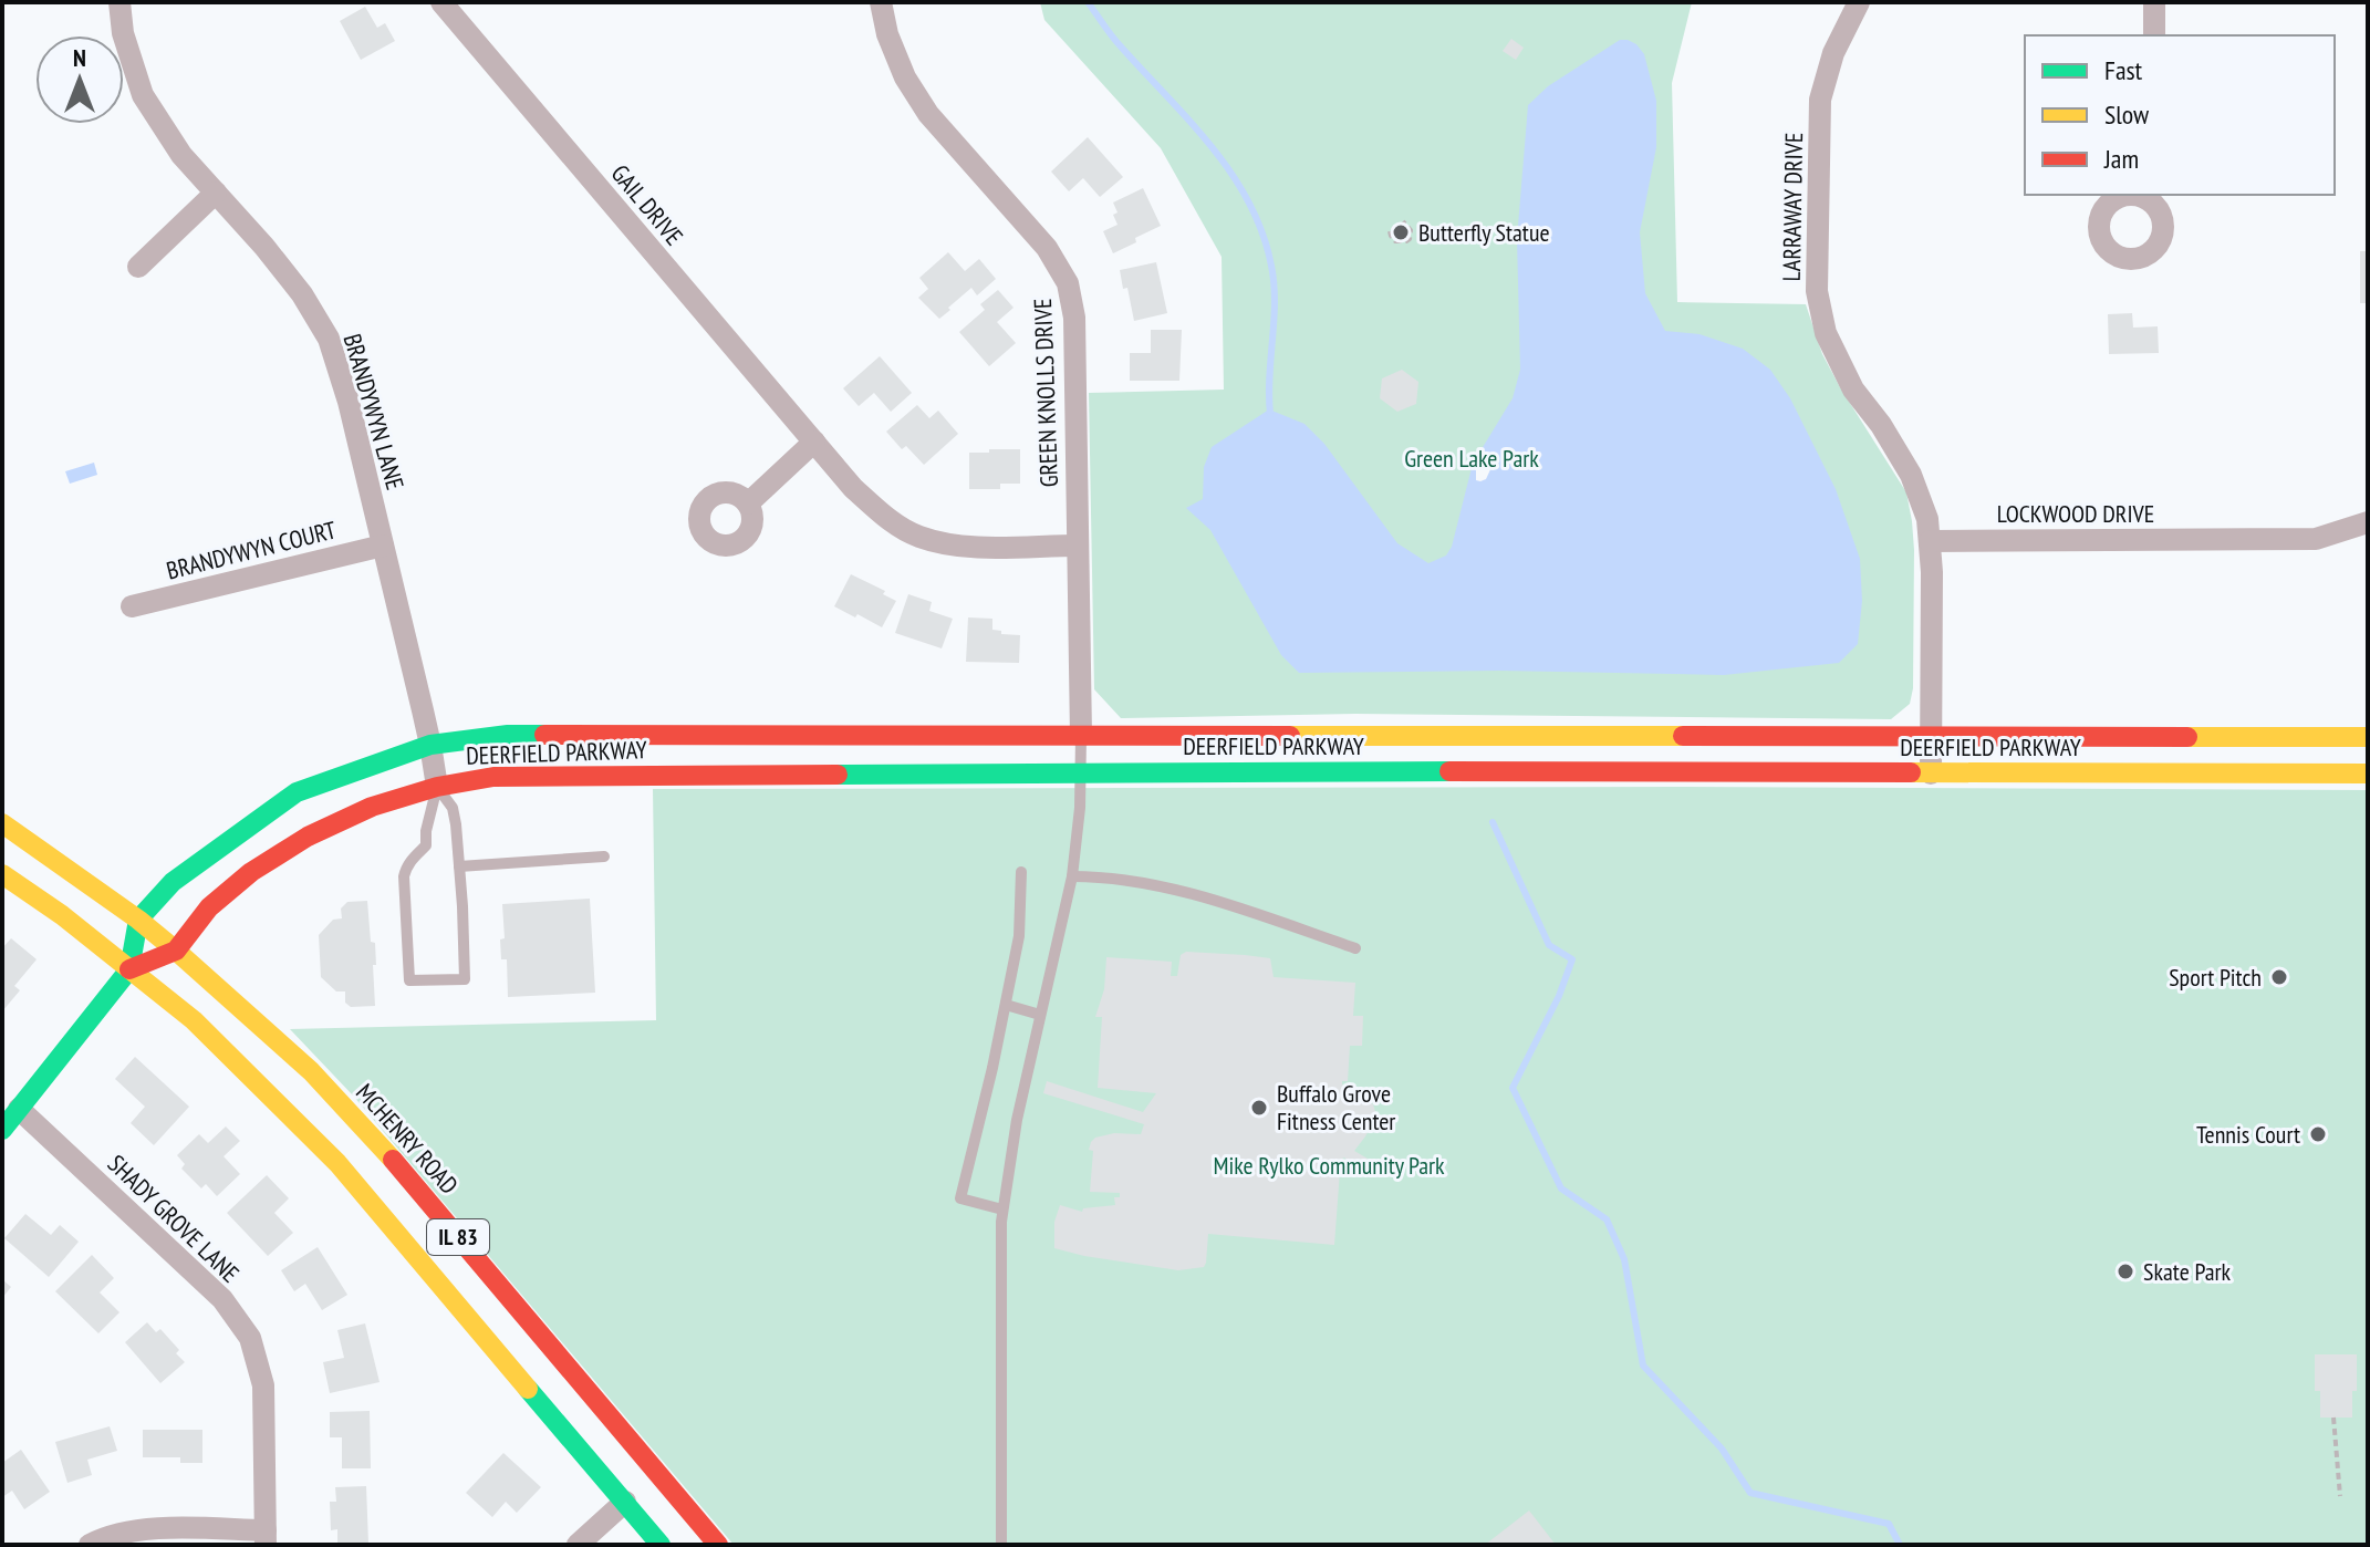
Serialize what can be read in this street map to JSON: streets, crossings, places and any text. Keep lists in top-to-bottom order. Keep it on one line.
{"streets":{"main road":["DEERFIELD PARKWAY","MCHENRY ROAD","IL 83"],"street":["GAIL DRIVE","LARRAWAY DRIVE","GREEN KNOLLS DRIVE","BRANDYWYN LANE","LOCKWOOD DRIVE","BRANDYWYN COURT","SHADY GROVE LANE"]},"crossings":[["GAIL DRIVE","GREEN KNOLLS DRIVE"],["LARRAWAY DRIVE","LOCKWOOD DRIVE"],["GREEN KNOLLS DRIVE","DEERFIELD PARKWAY"],["BRANDYWYN LANE","BRANDYWYN COURT"],["BRANDYWYN LANE","DEERFIELD PARKWAY"],["DEERFIELD PARKWAY","MCHENRY ROAD"]],"parks":["Green Lake Park","Mike Rylko Community Park"],"places":["Butterfly Statue","Sport Pitch","Buffalo Grove Fitness Center","Tennis Court","Skate Park"],"legend":["Fast","Slow","Jam"],"north":"top"}
